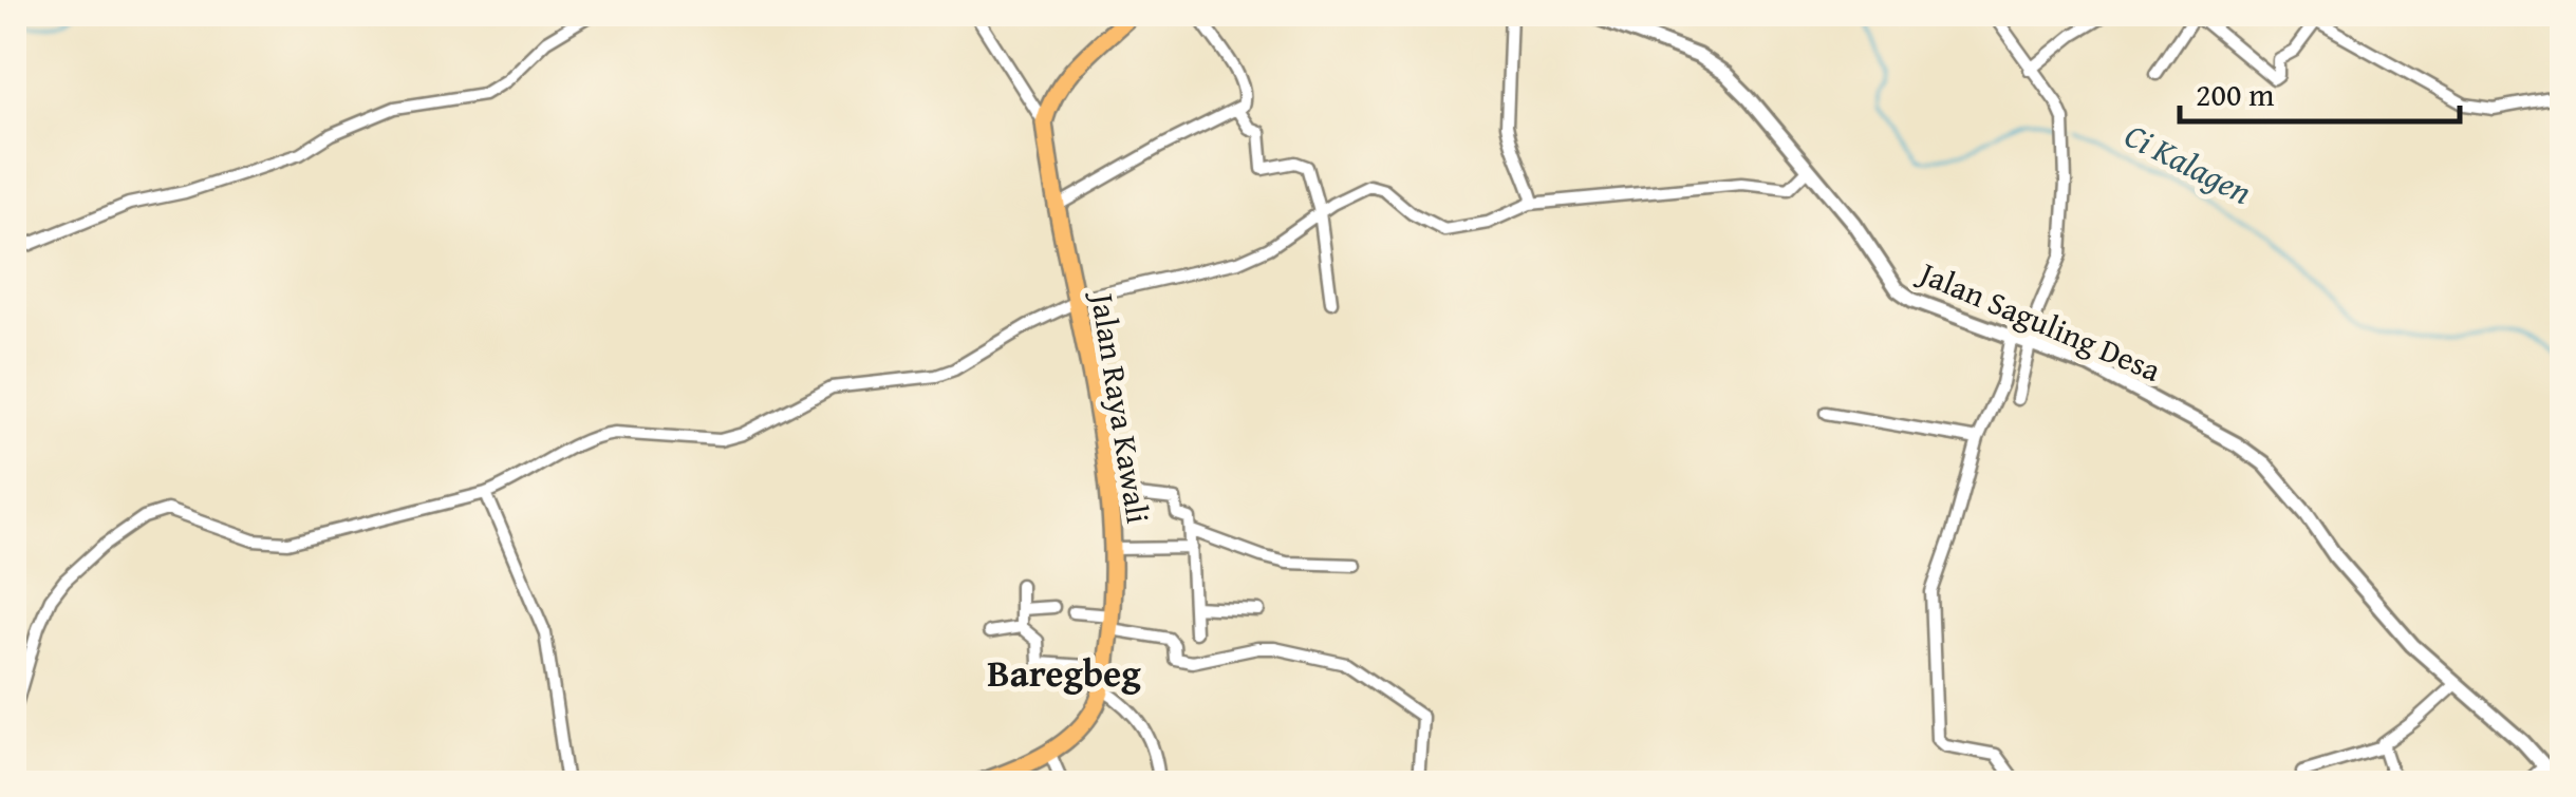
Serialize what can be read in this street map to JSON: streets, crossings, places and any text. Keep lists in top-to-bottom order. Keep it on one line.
{"streets":{"highway":["Jalan Raya Kawali"],"street":["Jalan Saguling Desa"]},"districts":["Baregbeg"],"water":["Ci Kalagen"],"scale_bar":"200 m"}
